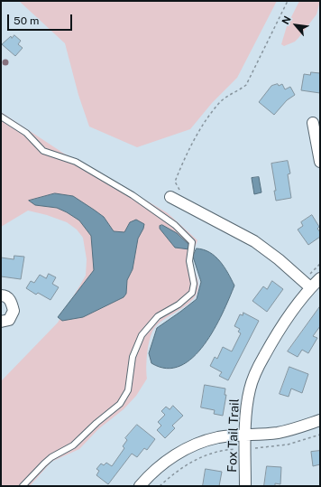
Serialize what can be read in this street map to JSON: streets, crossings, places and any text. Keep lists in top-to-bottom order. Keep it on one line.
{"streets":{"street":["Fox Tail Trail"]},"scale_bar":"50 m","north":"top left"}
